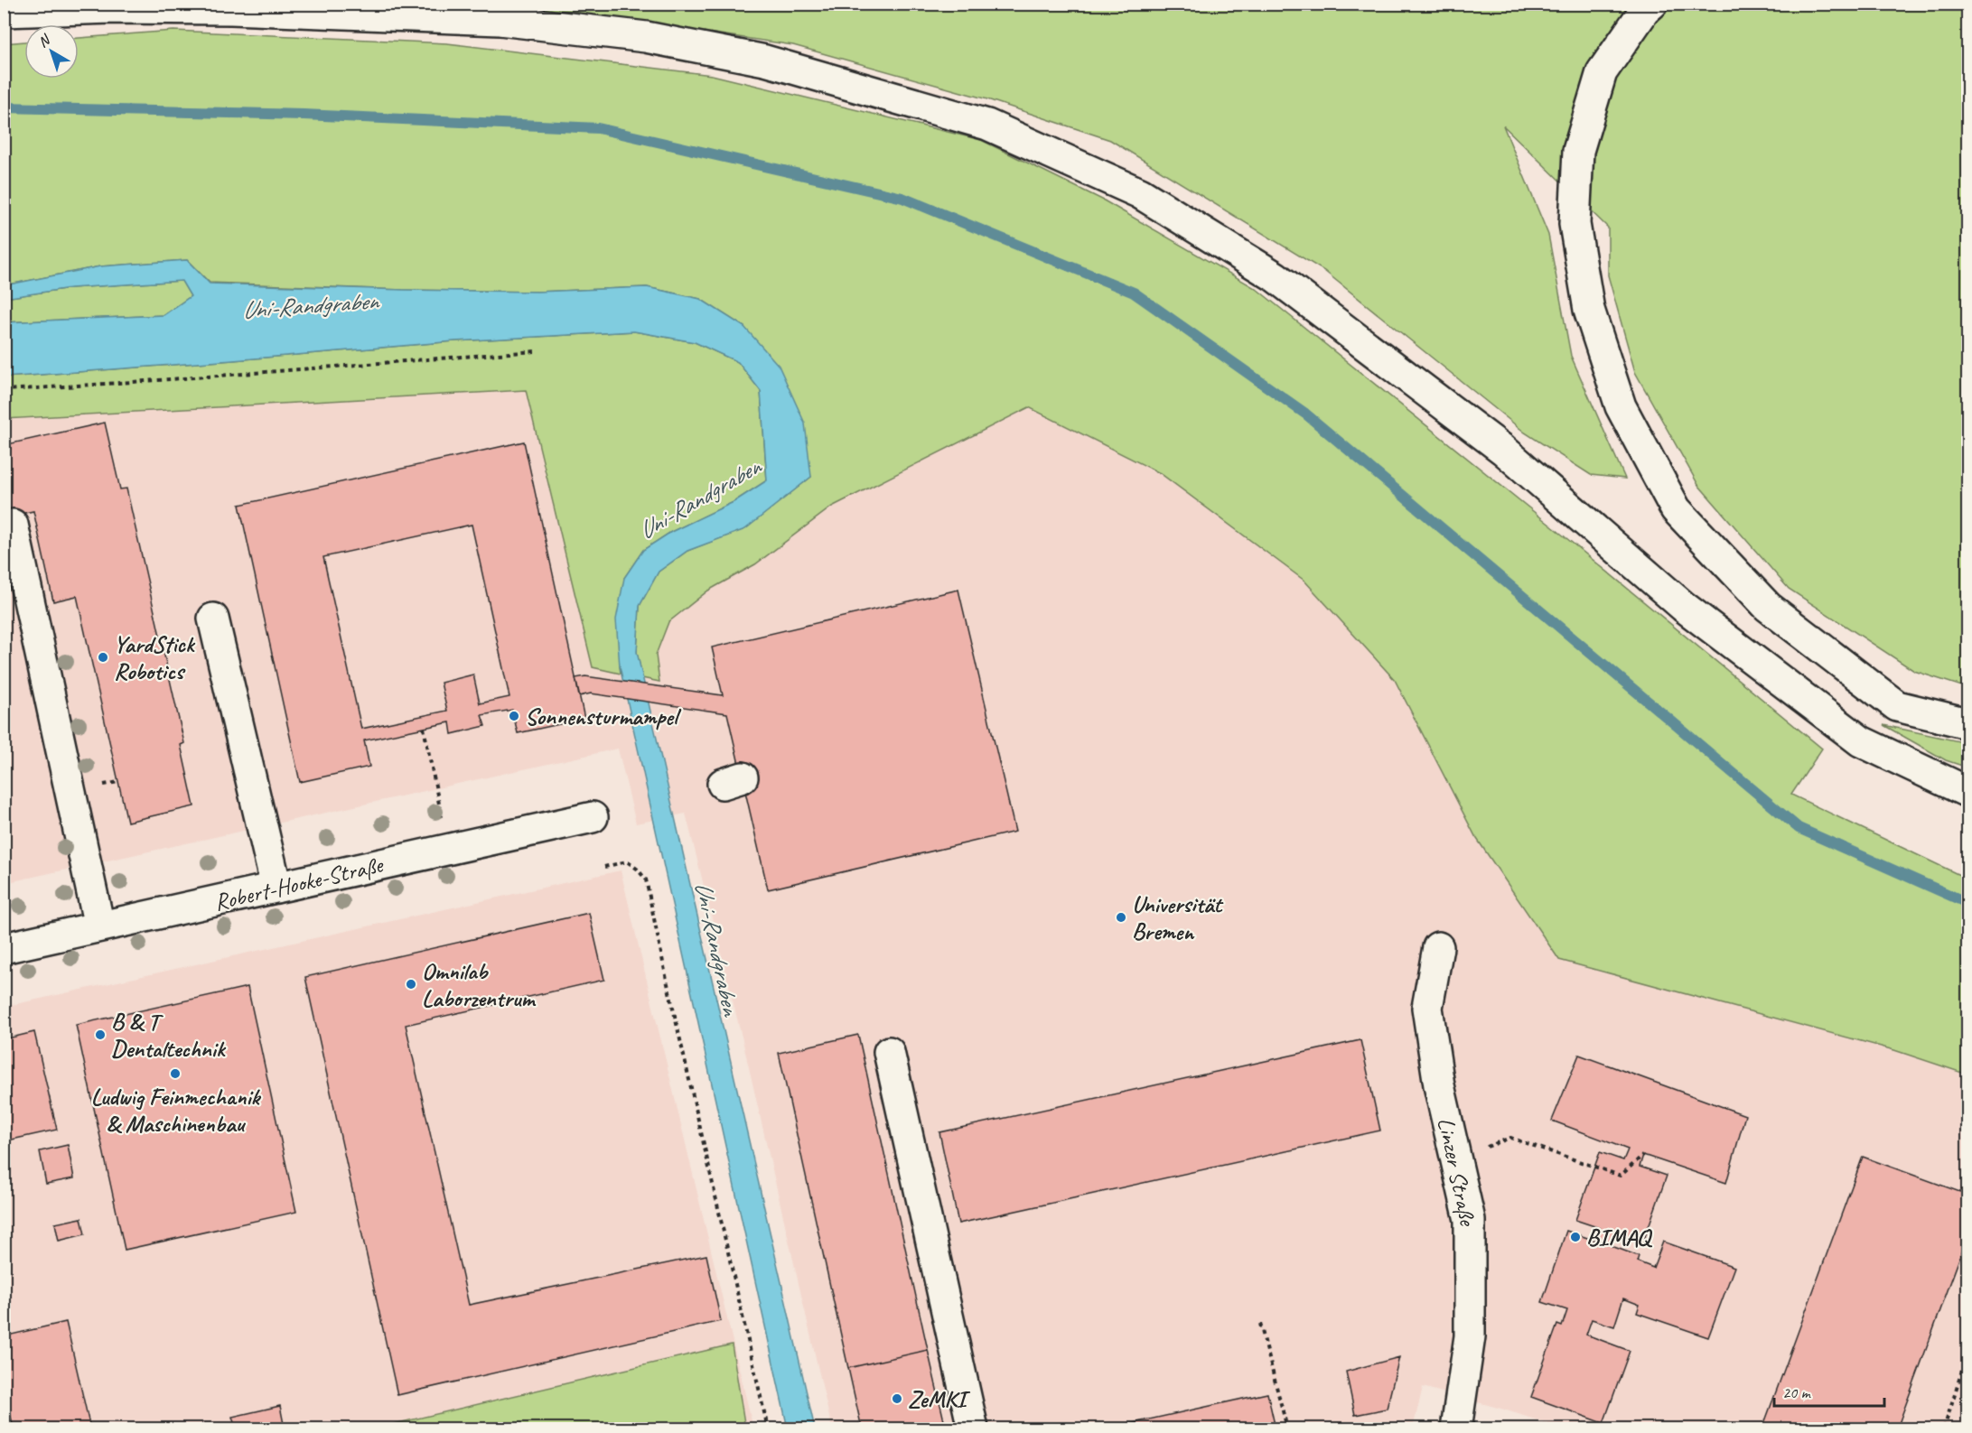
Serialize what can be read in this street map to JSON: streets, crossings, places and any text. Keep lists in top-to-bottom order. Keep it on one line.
{"streets":{"main road":["Robert-Hooke-Straße","Linzer Straße"]},"water":["Uni-Randgraben"],"places":["YardStick Robotics","Sonnensturmampel","Universität Bremen","Omnilab Laborzentrum","B & T Dentaltechnik","Ludwig Feinmechanik & Maschinenbau","BIMAQ","ZeMKI"],"scale_bar":"20 m","north":"top left"}
